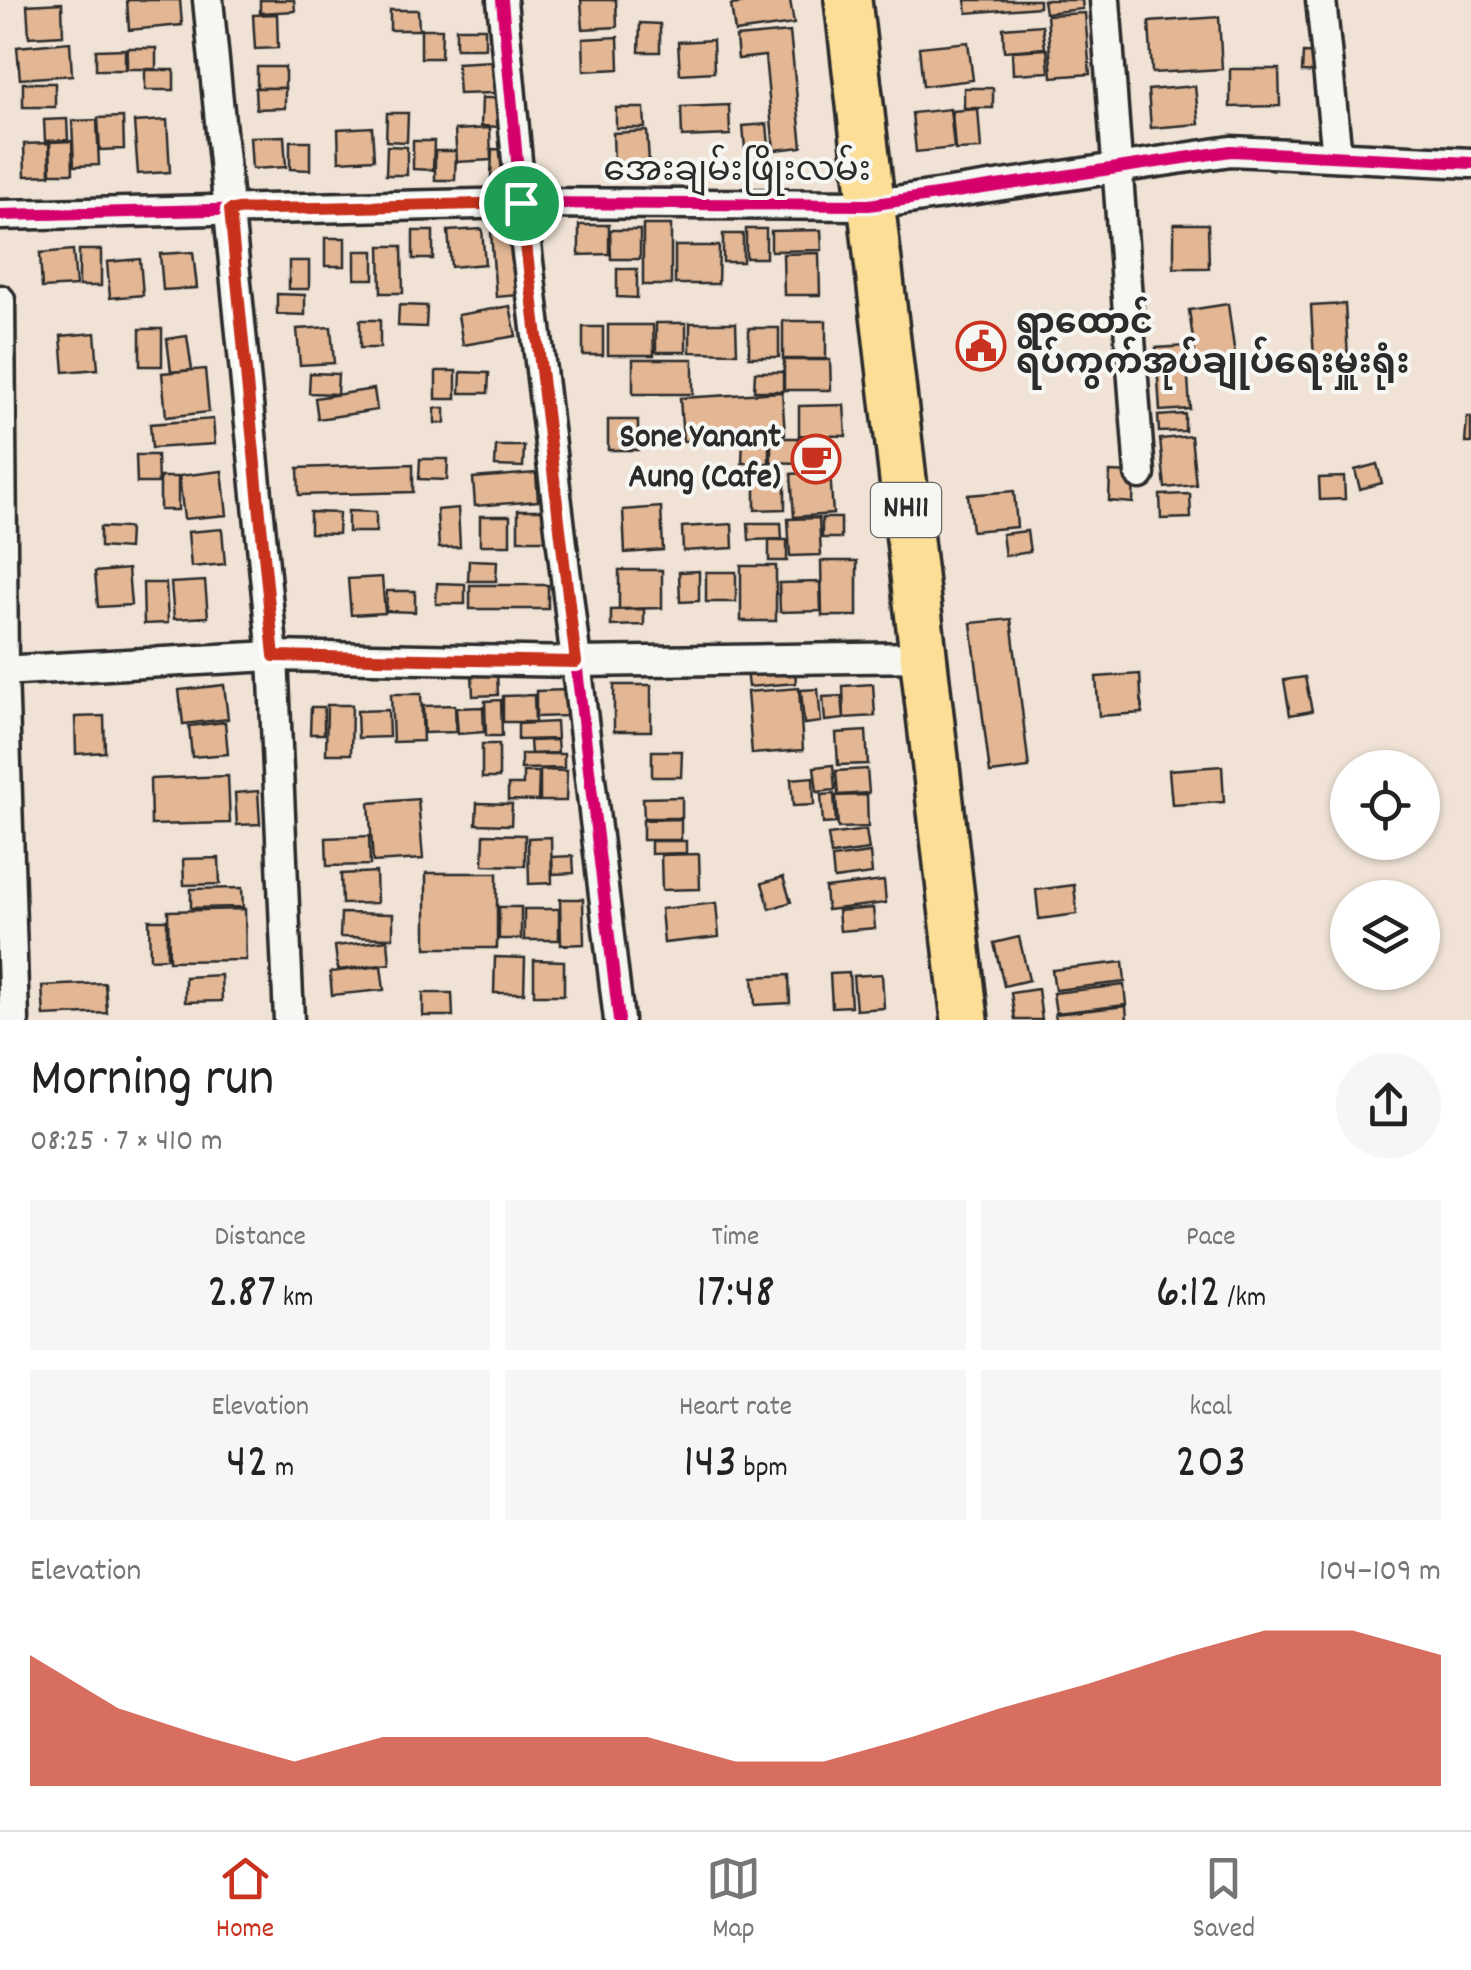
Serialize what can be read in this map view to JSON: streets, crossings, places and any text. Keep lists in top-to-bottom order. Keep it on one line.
{"streets":{"highway":["NH11"],"street":["အေးချမ်းဖြိုးလမ်း"]},"crossings":[["အေးချမ်းဖြိုးလမ်း","NH11"]],"places":{"public building":["ရွာထောင် ရပ်ကွက်အုပ်ချုပ်ရေးမှူးရုံး"],"cafe":["Sone Yanant Aung (Cafe)"]},"page":{"heading":["Morning run","08:25 · 7 × 410 m"],"stats":[["Distance","2.87 km"],["Time","17:48"],["Pace","6:12 /km"],["Elevation","42 m"],["Heart rate","143 bpm"],["kcal","203"]],"chart":["Elevation","104–109 m"],"tabs":["Home","Map","Saved"]}}
